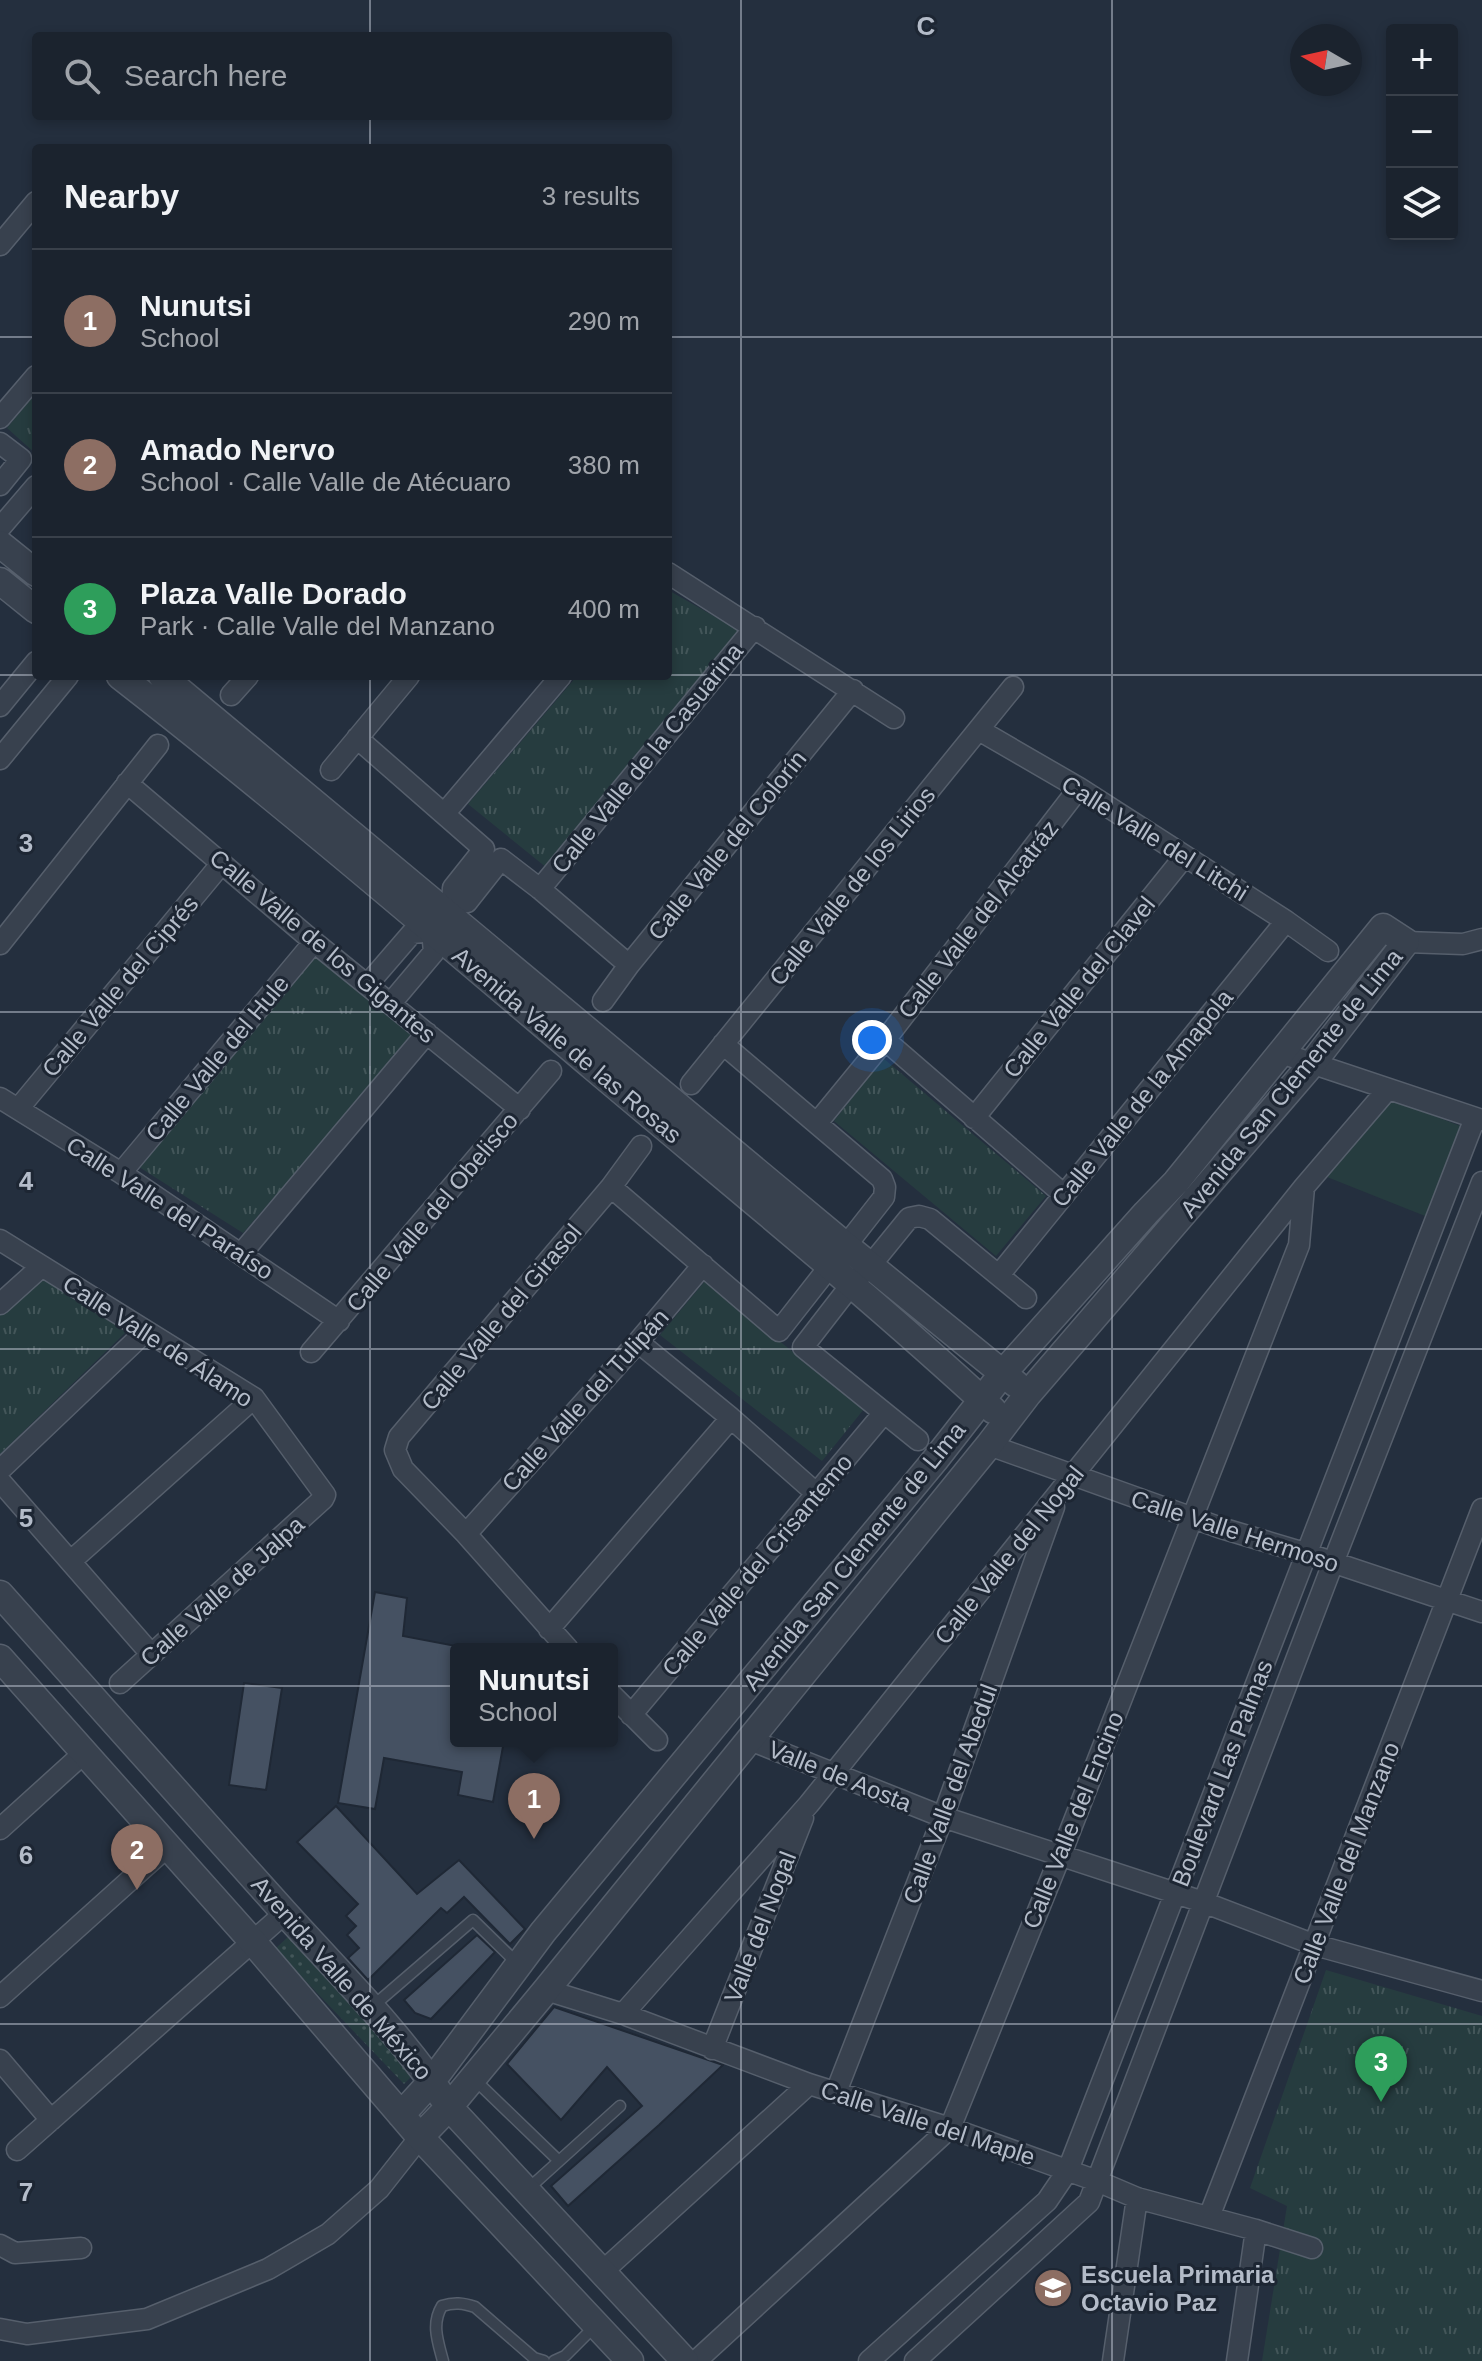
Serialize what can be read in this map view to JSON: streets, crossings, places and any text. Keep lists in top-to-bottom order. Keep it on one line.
{"streets":{"street":["Calle Valle de la Casuarina","Calle Valle del Litchi","Calle Valle del Colorín","Calle Valle de los Lirios","Calle Valle del Alcatráz","Calle Valle de los Gigantes","Calle Valle del Ciprés","Calle Valle del Clavel","Avenida Valle de las Rosas","Calle Valle del Hule","Avenida San Clemente de Lima","Calle Valle de la Amapola","Calle Valle del Paraíso","Calle Valle del Obelisco","Calle Valle del Girasol","Calle Valle de Álamo","Calle Valle del Tulipán","Calle Valle Hermoso","Calle Valle del Nogal","Calle Valle del Crisantemo","Calle Valle de Jalpa","Boulevard Las Palmas","Valle de Aosta","Calle Valle del Abedul","Calle Valle del Encino","Calle Valle del Manzano","Valle del Nogal","Avenida Valle de México","Calle Valle del Maple"]},"crossings":[["Calle Valle del Litchi","Calle Valle de los Lirios"],["Calle Valle del Litchi","Calle Valle del Alcatráz"],["Calle Valle del Litchi","Calle Valle del Clavel"],["Calle Valle del Litchi","Calle Valle de la Amapola"],["Calle Valle de los Gigantes","Calle Valle del Ciprés"],["Calle Valle de los Gigantes","Calle Valle del Hule"],["Calle Valle de los Gigantes","Calle Valle del Obelisco"],["Calle Valle del Ciprés","Calle Valle del Paraíso"],["Avenida Valle de las Rosas","Avenida San Clemente de Lima"],["Calle Valle del Hule","Calle Valle del Paraíso"],["Avenida San Clemente de Lima","Calle Valle Hermoso"],["Avenida San Clemente de Lima","Valle de Aosta"],["Avenida San Clemente de Lima","Avenida Valle de México"],["Avenida San Clemente de Lima","Calle Valle del Maple"],["Calle Valle del Paraíso","Calle Valle del Obelisco"],["Calle Valle del Girasol","Calle Valle del Tulipán"],["Calle Valle de Álamo","Calle Valle de Jalpa"],["Calle Valle Hermoso","Calle Valle del Nogal"],["Calle Valle Hermoso","Boulevard Las Palmas"],["Calle Valle Hermoso","Calle Valle del Encino"],["Calle Valle Hermoso","Calle Valle del Manzano"],["Calle Valle del Nogal","Valle de Aosta"],["Calle Valle del Nogal","Calle Valle del Abedul"],["Calle Valle del Nogal","Calle Valle del Encino"],["Calle Valle del Nogal","Valle del Nogal"],["Calle Valle del Nogal","Calle Valle del Maple"],["Boulevard Las Palmas","Valle de Aosta"],["Boulevard Las Palmas","Calle Valle del Maple"],["Valle de Aosta","Calle Valle del Abedul"],["Valle de Aosta","Calle Valle del Encino"],["Valle de Aosta","Calle Valle del Manzano"],["Calle Valle del Abedul","Calle Valle del Maple"],["Calle Valle del Encino","Calle Valle del Maple"],["Calle Valle del Manzano","Calle Valle del Maple"],["Valle del Nogal","Calle Valle del Maple"]],"places":{"school or university":["Escuela Primaria Octavio Paz"]},"north":"left","page":{"map_buttons":["+","−"],"search":"Search here","heading":["Nearby","3 results"],"list":[{"mark":"1","name":"Nunutsi","note":"School","value":"290 m"},{"mark":"2","name":"Amado Nervo","note":"School · Calle Valle de Atécuaro","value":"380 m"},{"mark":"3","name":"Plaza Valle Dorado","note":"Park · Calle Valle del Manzano","value":"400 m"}],"popup":["Nunutsi","School"],"pins":["1","2","3"]},"grid":{"columns":["C"],"rows":["3","4","5","6","7"]}}
